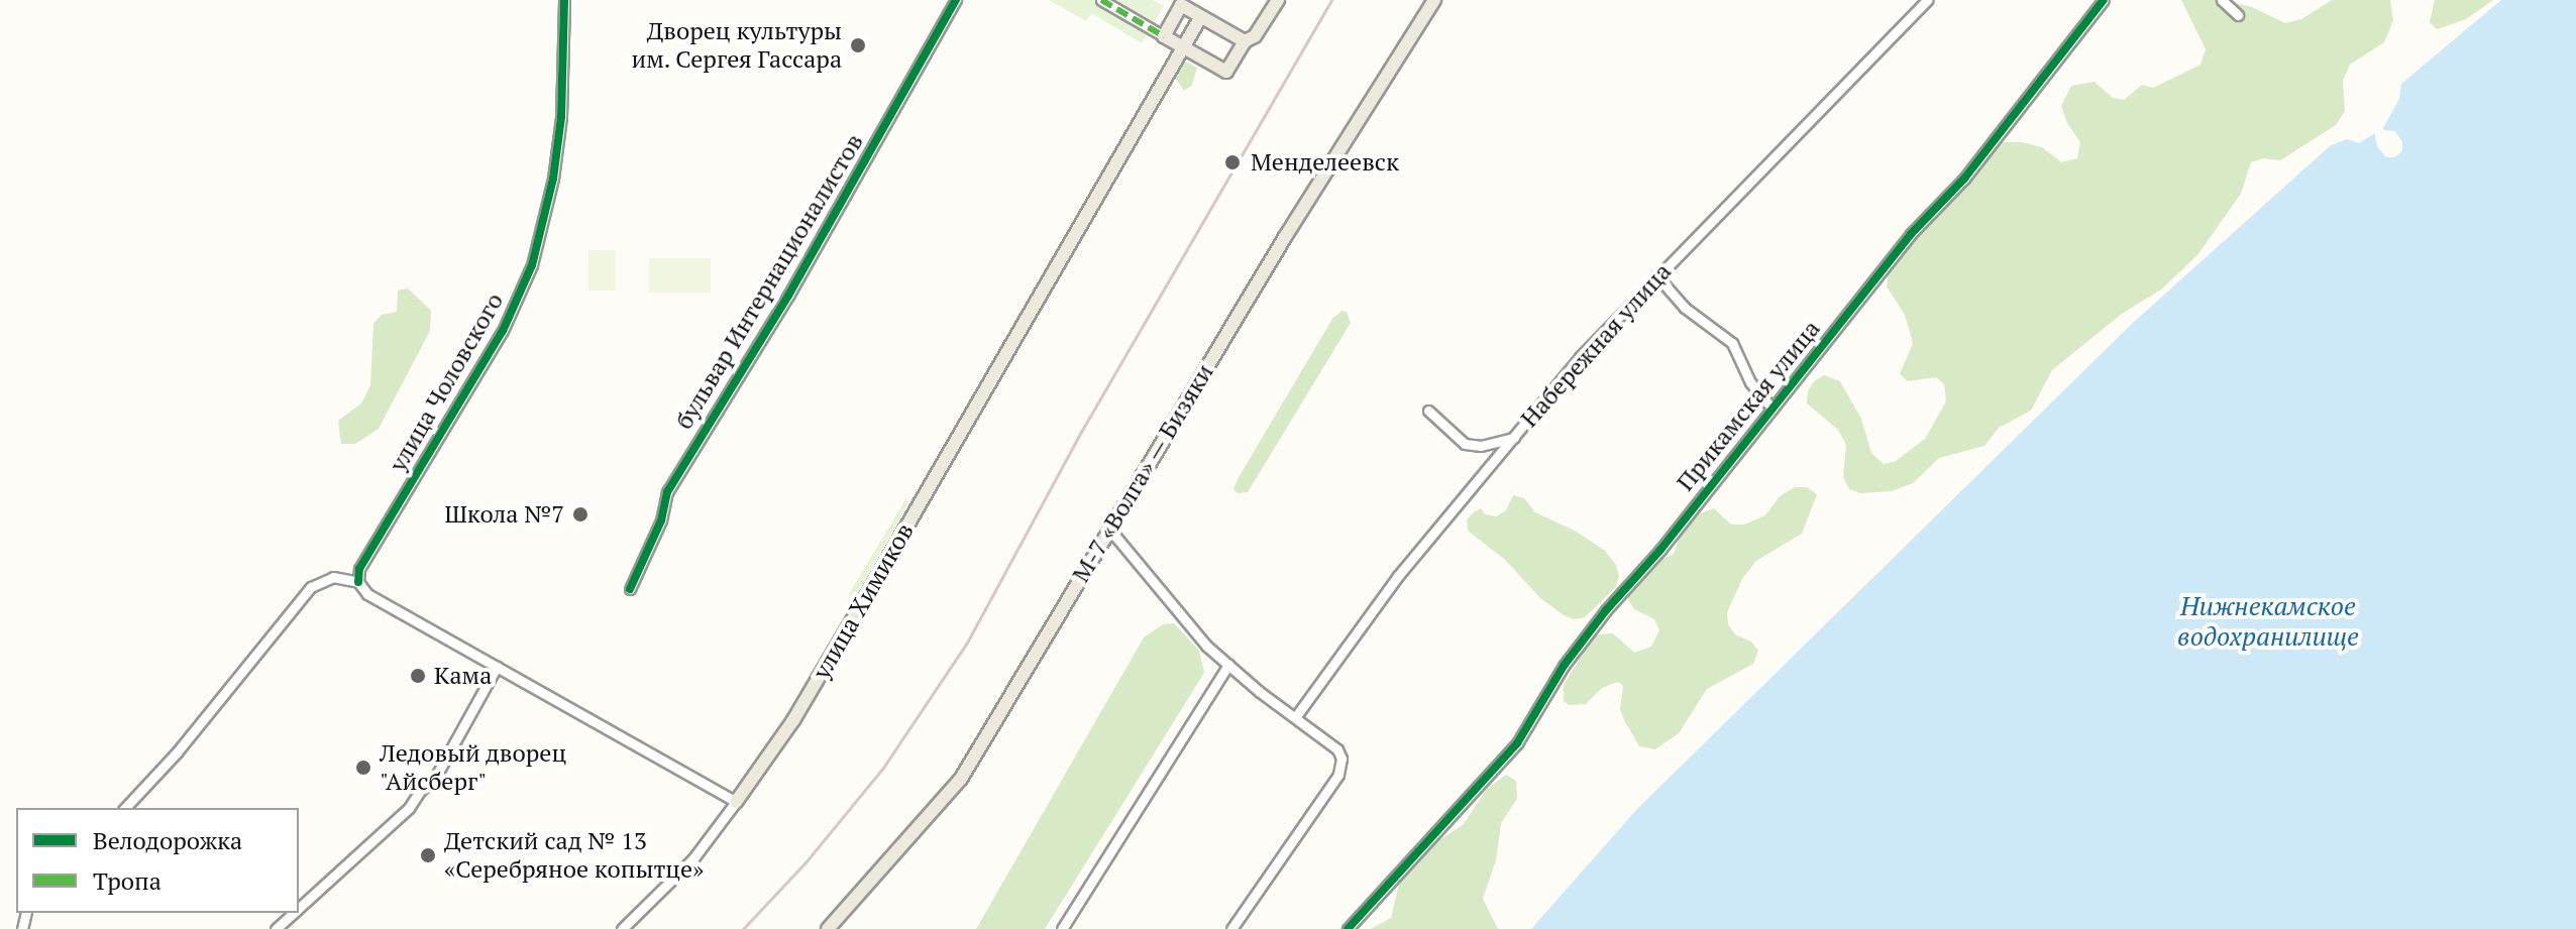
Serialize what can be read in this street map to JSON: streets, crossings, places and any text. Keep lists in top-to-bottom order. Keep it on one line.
{"streets":{"main road":["М-7 «Волга» — Бизяки","улица Химиков"],"street":["бульвар Интернационалистов","Набережная улица","улица Чоловского","Прикамская улица"]},"water":["Нижнекамское водохранилище"],"places":["Дворец культуры им. Сергея Гассара","Менделеевск","Школа №7","Кама","Ледовый дворец \"Айсберг\"","Детский сад № 13 «Серебряное копытце»"],"legend":["Велодорожка","Тропа"]}
